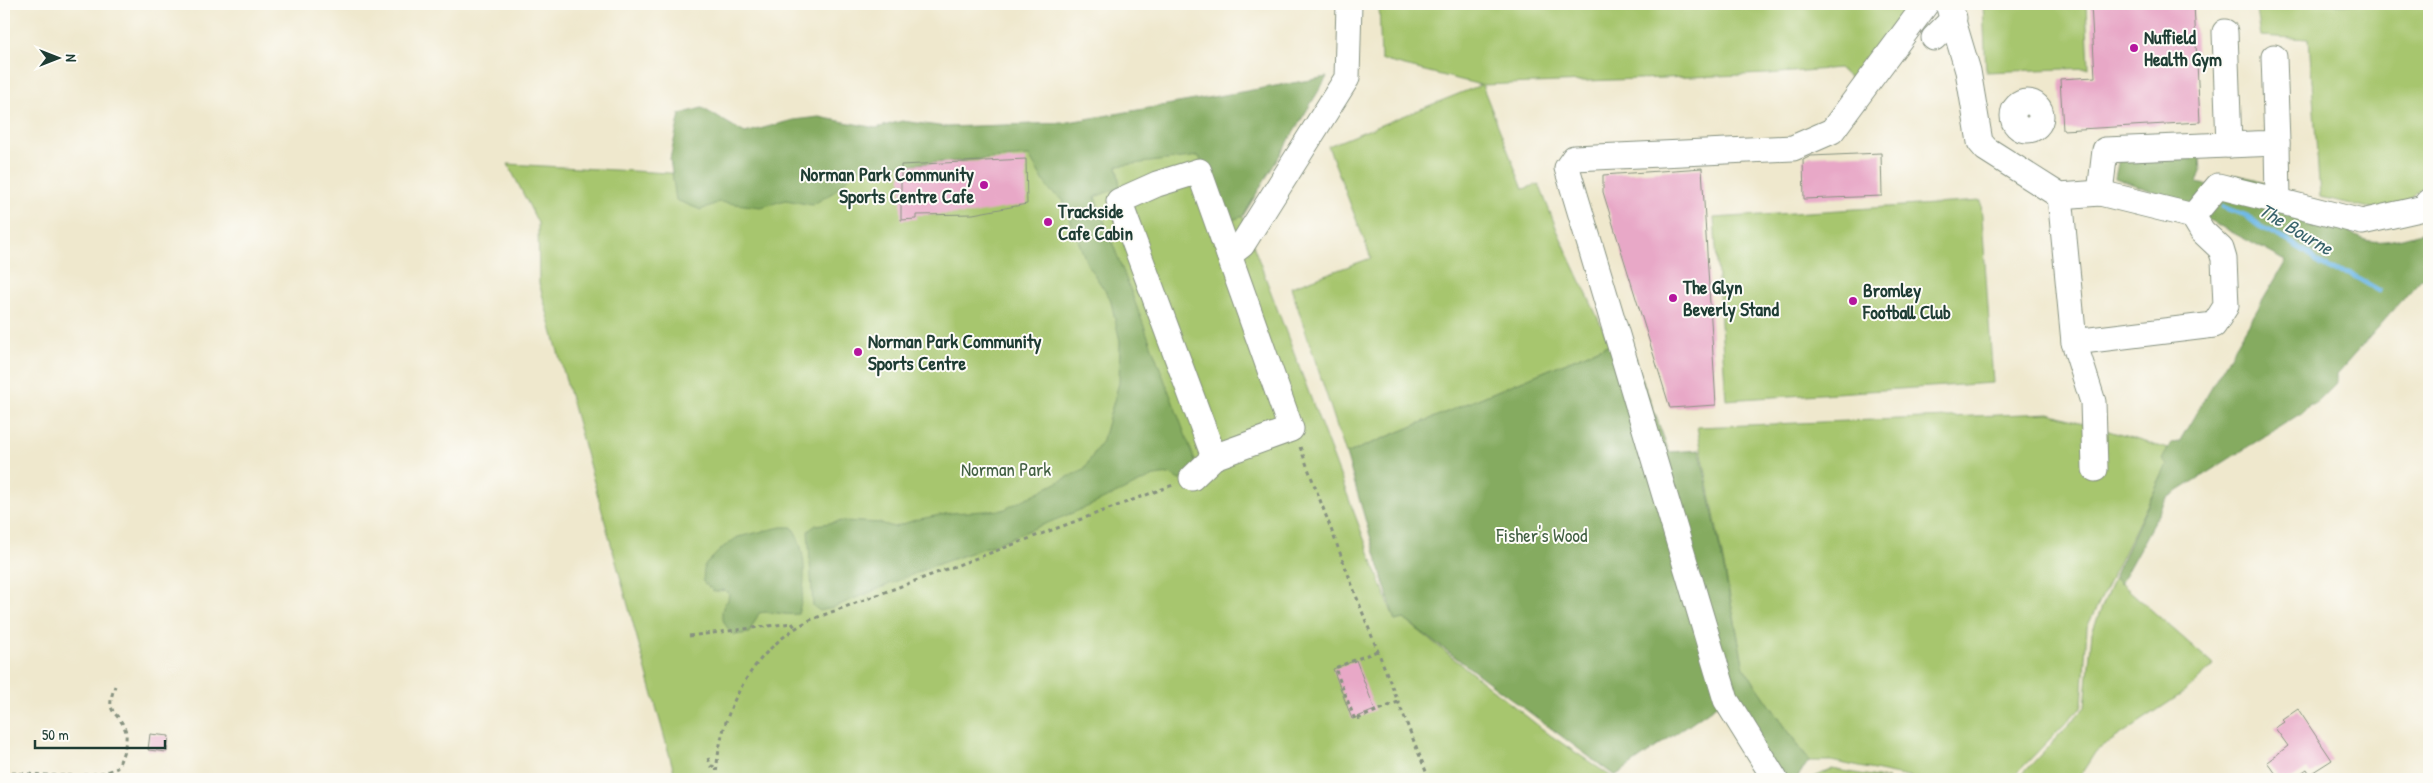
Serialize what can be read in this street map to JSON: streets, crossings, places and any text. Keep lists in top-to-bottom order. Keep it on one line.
{"water":["The Bourne"],"parks":["Norman Park","Fisher's Wood"],"places":["Nuffield Health Gym","Norman Park Community Sports Centre Cafe","Trackside Cafe Cabin","The Glyn Beverly Stand","Bromley Football Club","Norman Park Community Sports Centre"],"scale_bar":"50 m","north":"right"}
